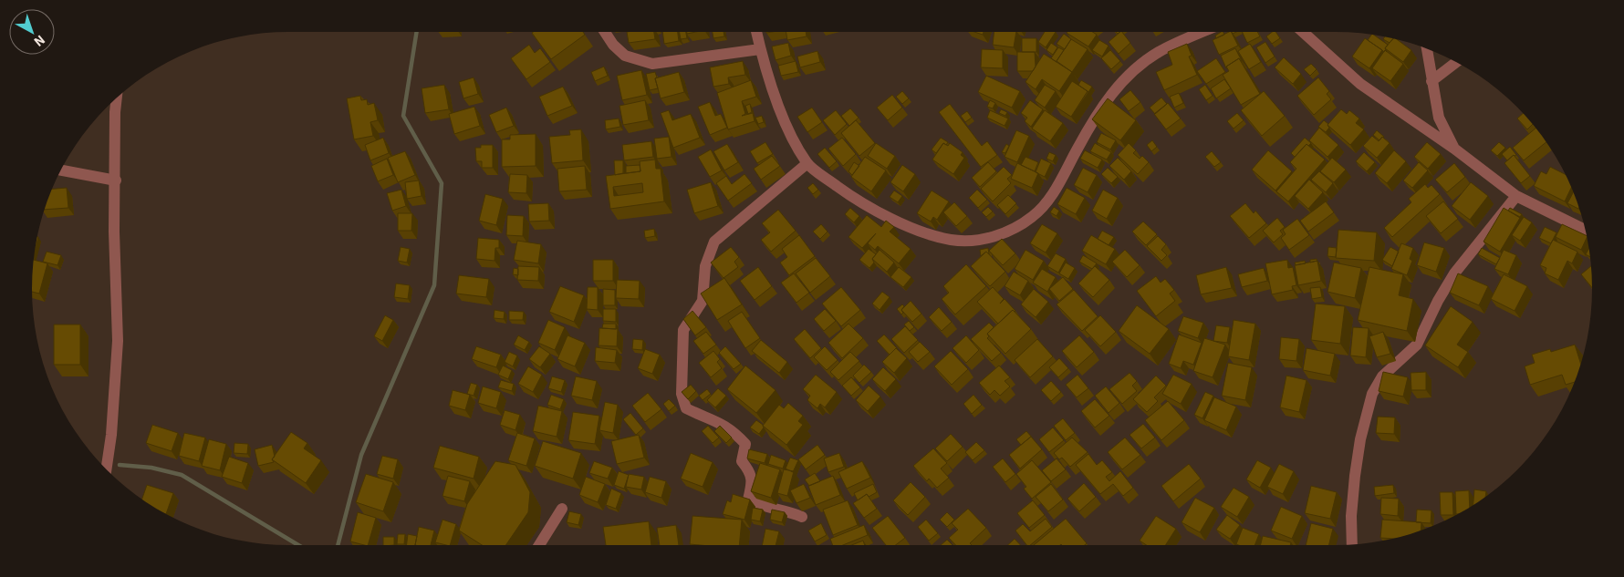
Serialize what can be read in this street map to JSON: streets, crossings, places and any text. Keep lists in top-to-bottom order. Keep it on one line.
{"north":"bottom right"}
